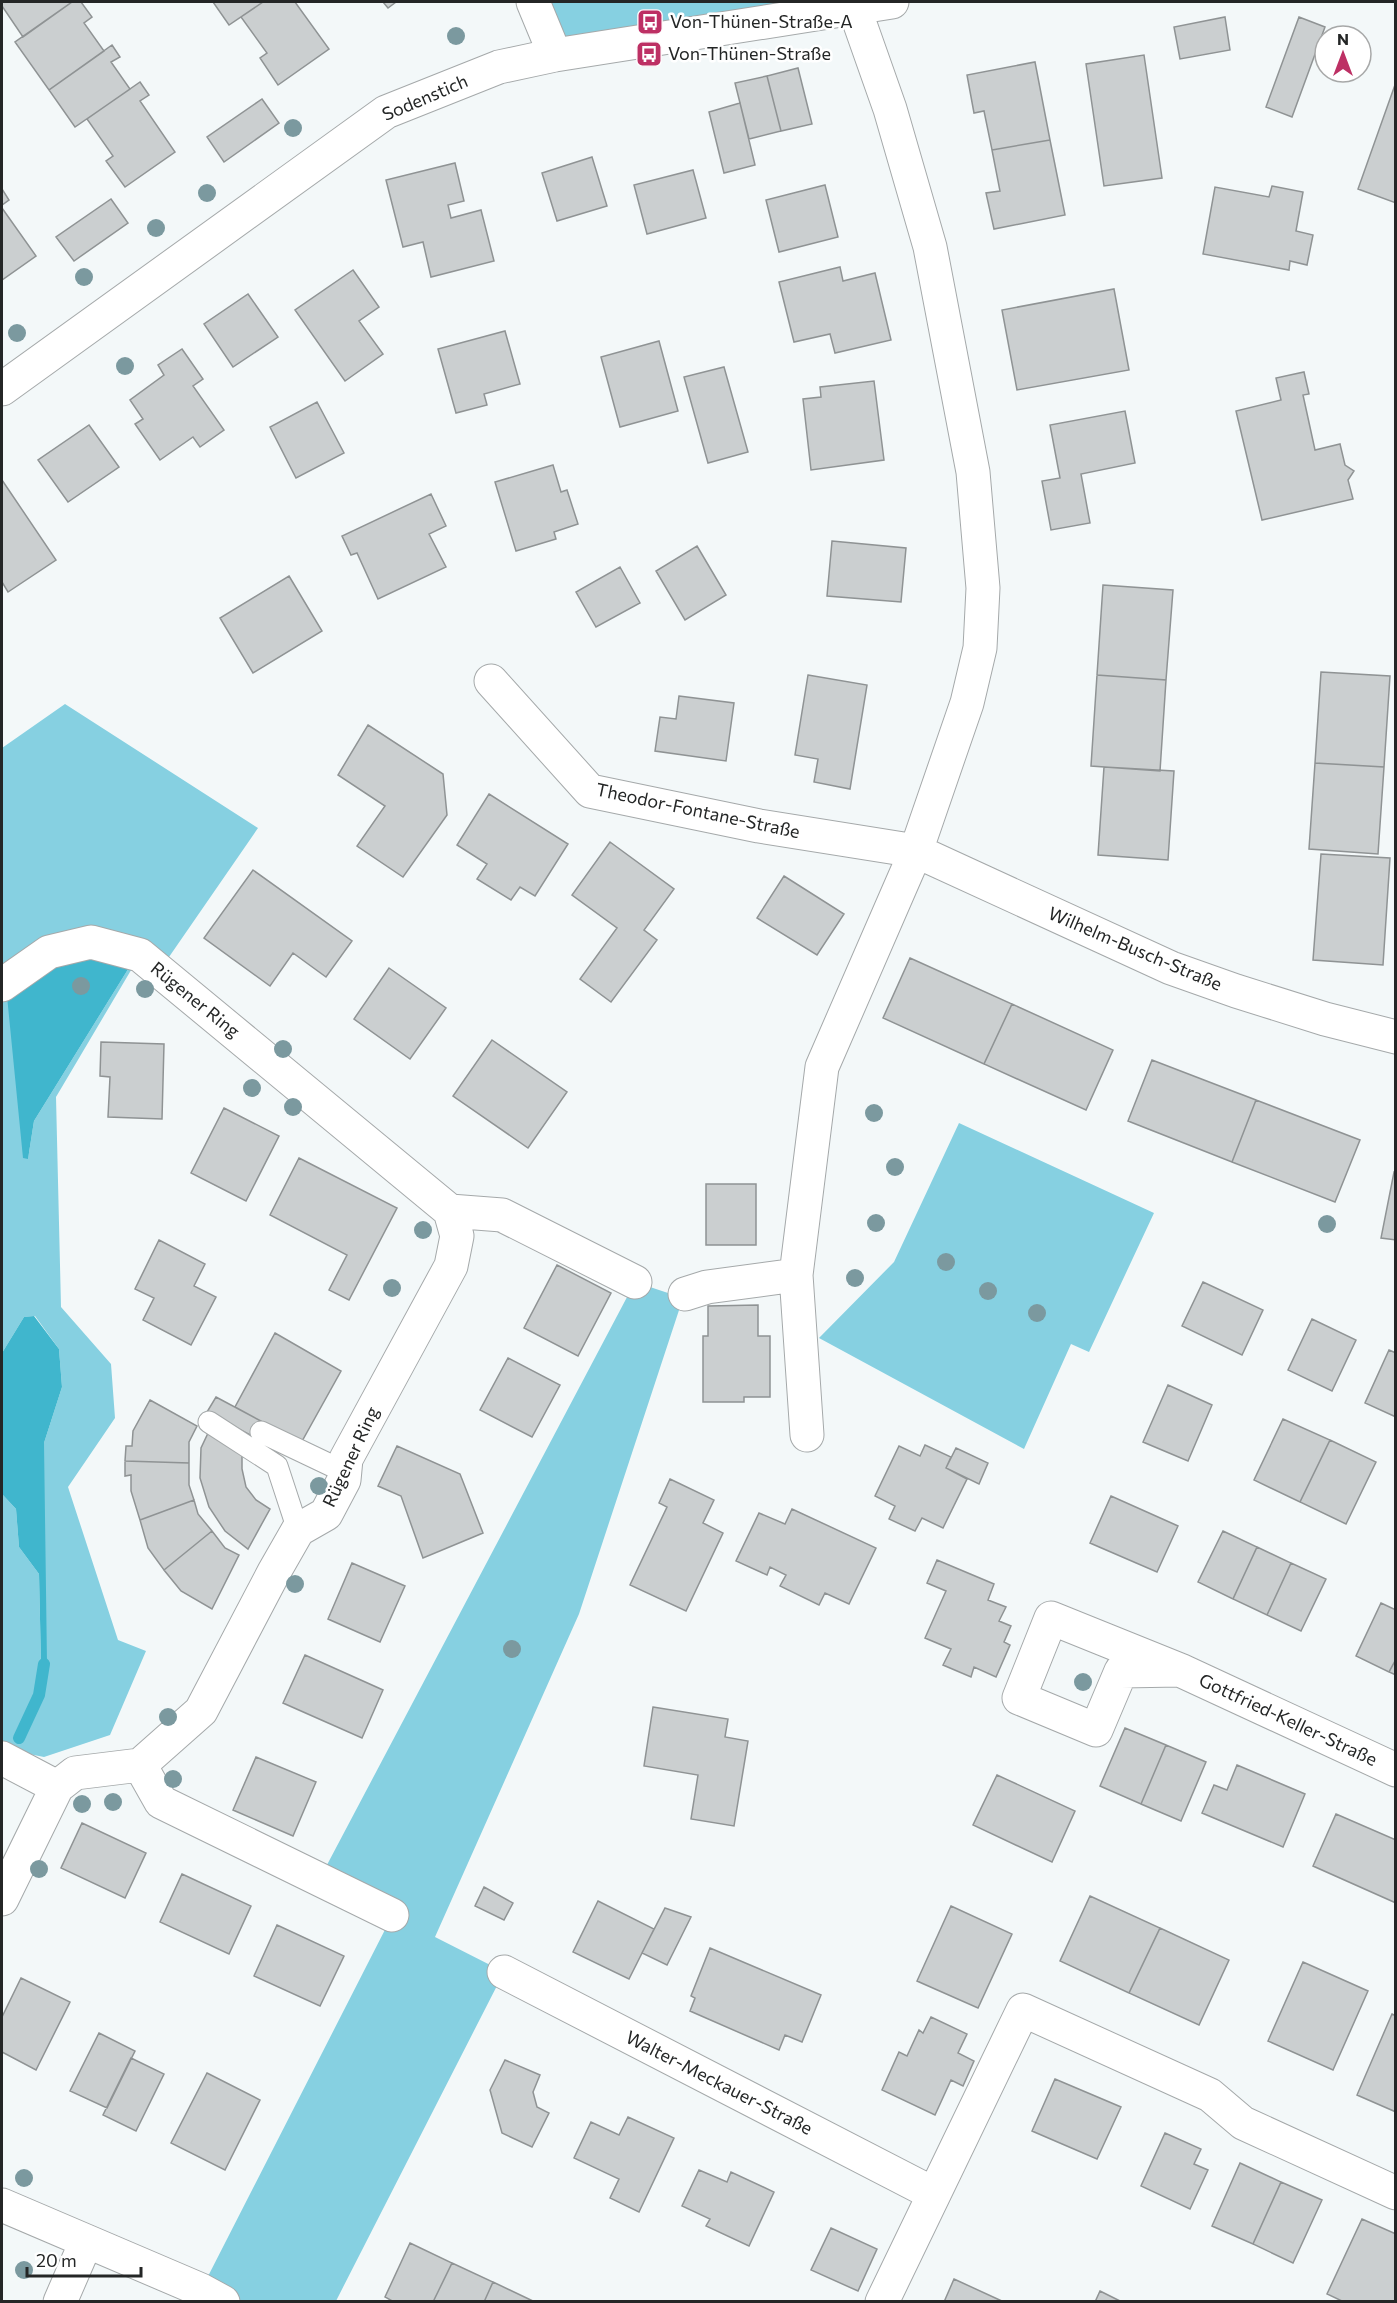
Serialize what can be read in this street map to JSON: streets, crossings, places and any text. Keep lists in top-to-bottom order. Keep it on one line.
{"streets":{"street":["Sodenstich","Theodor-Fontane-Straße","Wilhelm-Busch-Straße","Rügener Ring","Gottfried-Keller-Straße","Walter-Meckauer-Straße"]},"crossings":[["Theodor-Fontane-Straße","Wilhelm-Busch-Straße"]],"places":{"bus stop":["Von-Thünen-Straße-A","Von-Thünen-Straße"]},"scale_bar":"20 m","north":"top"}
